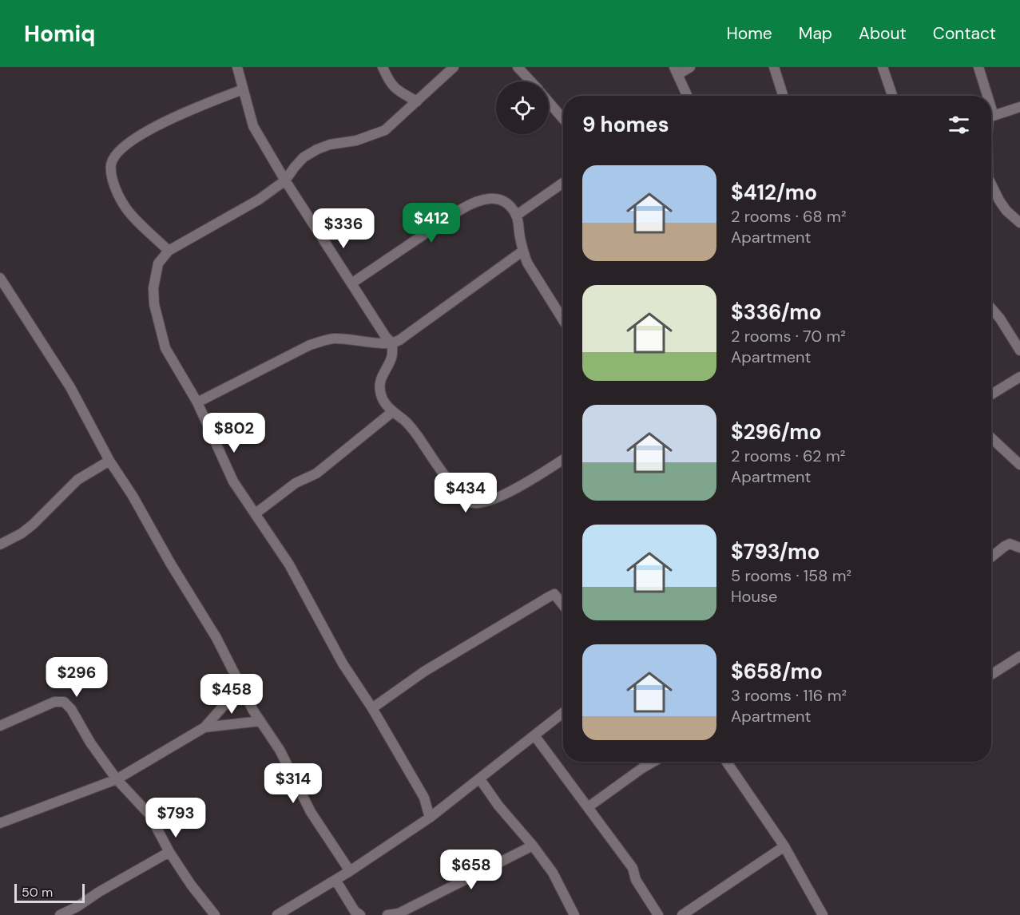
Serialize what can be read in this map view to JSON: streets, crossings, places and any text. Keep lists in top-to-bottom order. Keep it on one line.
{"scale_bar":"50 m","page":{"header":"Homiq","nav":["Home","Map","About","Contact"],"heading":"9 homes","list":[{"name":"$412/mo","note":"2 rooms · 68 m² · Apartment"},{"name":"$336/mo","note":"2 rooms · 70 m² · Apartment"},{"name":"$296/mo","note":"2 rooms · 62 m² · Apartment"},{"name":"$793/mo","note":"5 rooms · 158 m² · House"},{"name":"$658/mo","note":"3 rooms · 116 m² · Apartment"}],"price":["$412","$336","$802","$434","$296","$458","$314","$793","$658"],"scale":"50 m"}}
